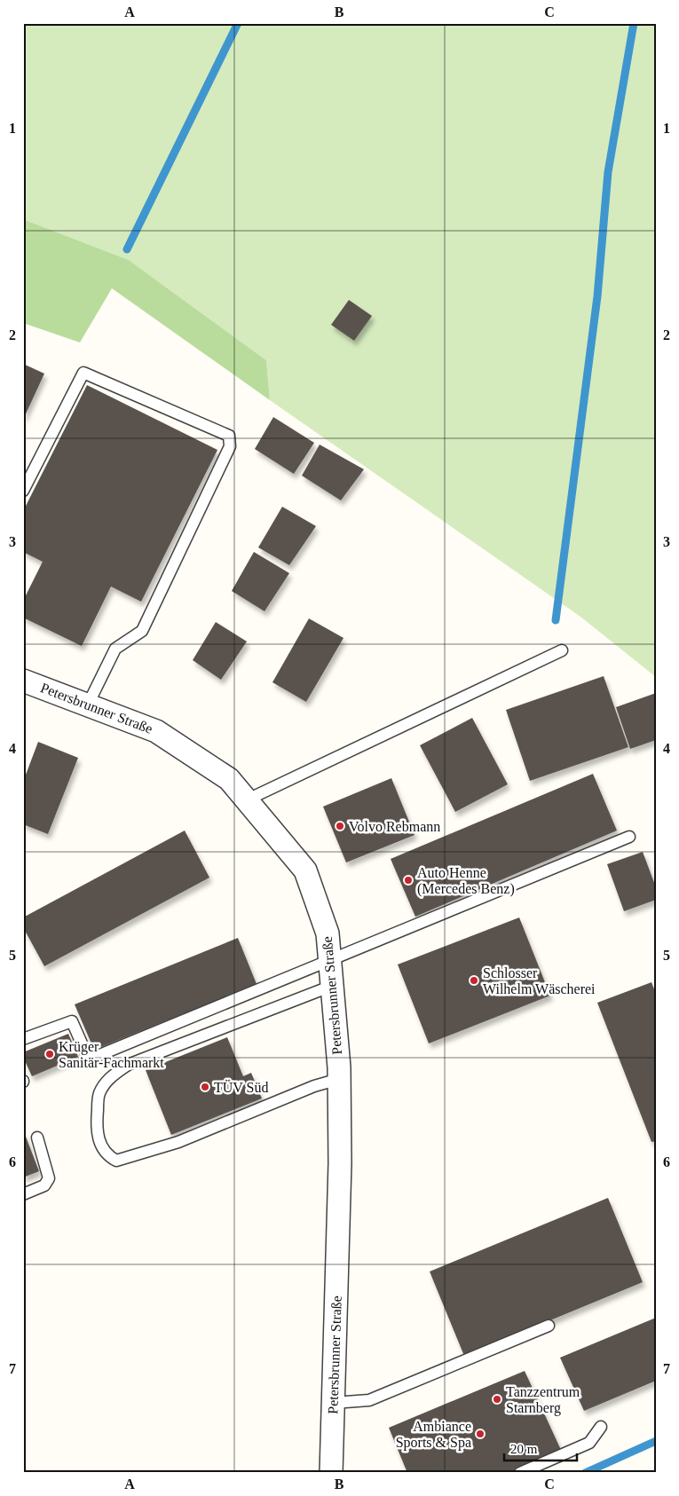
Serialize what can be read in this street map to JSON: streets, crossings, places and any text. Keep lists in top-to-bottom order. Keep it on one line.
{"streets":{"street":["Petersbrunner Straße"]},"places":["Volvo Rebmann","Auto Henne (Mercedes Benz)","Schlosser Wilhelm Wäscherei","Krüger Sanitär-Fachmarkt","TÜV Süd","Tanzzentrum Starnberg","Ambiance Sports & Spa"],"scale_bar":"20 m","grid":{"columns":["A","B","C"],"rows":["1","2","3","4","5","6","7"]}}
